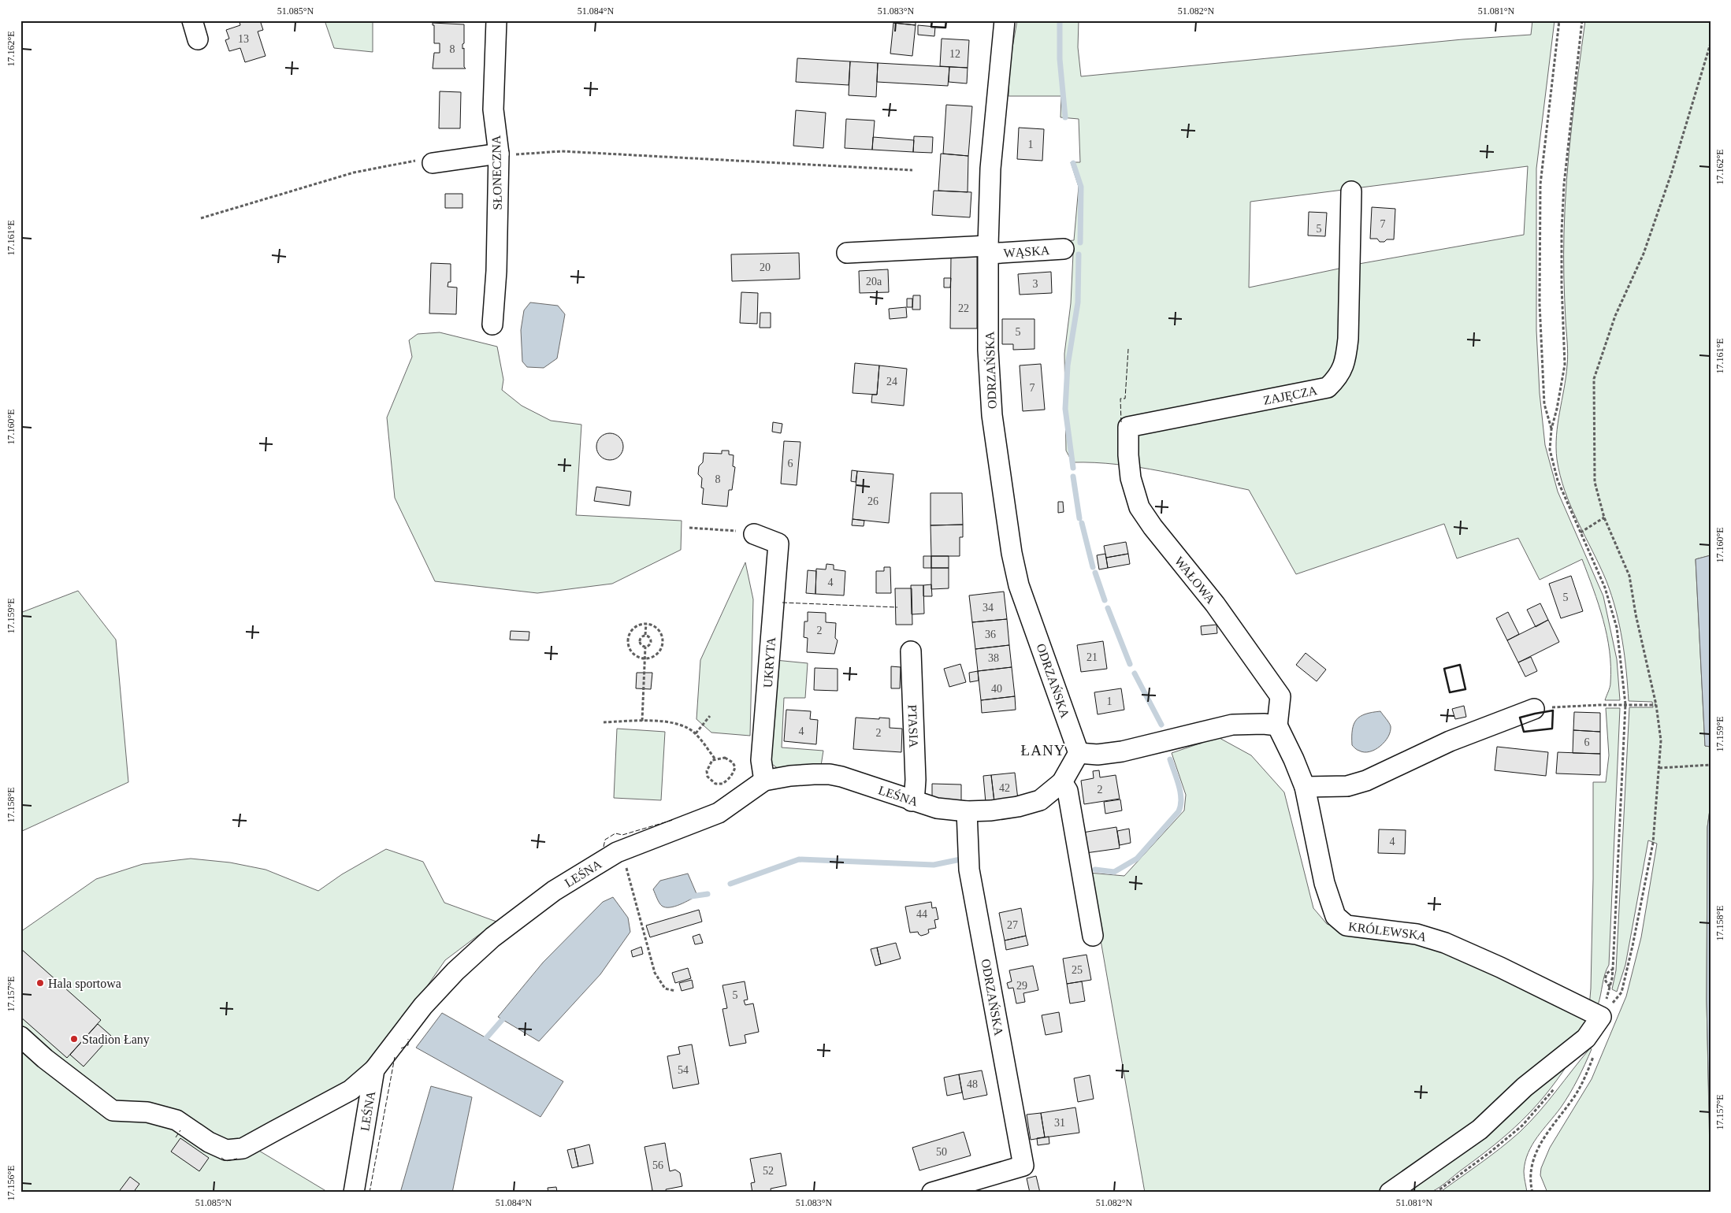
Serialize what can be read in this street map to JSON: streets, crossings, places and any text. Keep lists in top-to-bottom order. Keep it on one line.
{"streets":{"street":["SŁONECZNA","WĄSKA","ODRZAŃSKA","ZAJĘCZA","WAŁOWA","UKRYTA","PTASIA","LEŚNA","KRÓLEWSKA"]},"crossings":[["WĄSKA","ODRZAŃSKA"],["ODRZAŃSKA","LEŚNA"],["ZAJĘCZA","WAŁOWA"],["WAŁOWA","KRÓLEWSKA"],["UKRYTA","LEŚNA"],["PTASIA","LEŚNA"]],"districts":["ŁANY"],"places":["Hala sportowa","Stadion Łany"],"house_numbers":["13","8","12","1","7","5","20","20a","3","22","5","24","7","6","8","26","4","5","34","2","36","21","38","40","1","4","2","6","42","2","4","44","27","25","29","5","54","48","31","50","56","52"],"coordinates":["51.085°N","51.084°N","51.083°N","51.082°N","51.081°N","17.162°E","17.161°E","17.160°E","17.159°E","17.158°E","17.157°E","17.156°E"]}
